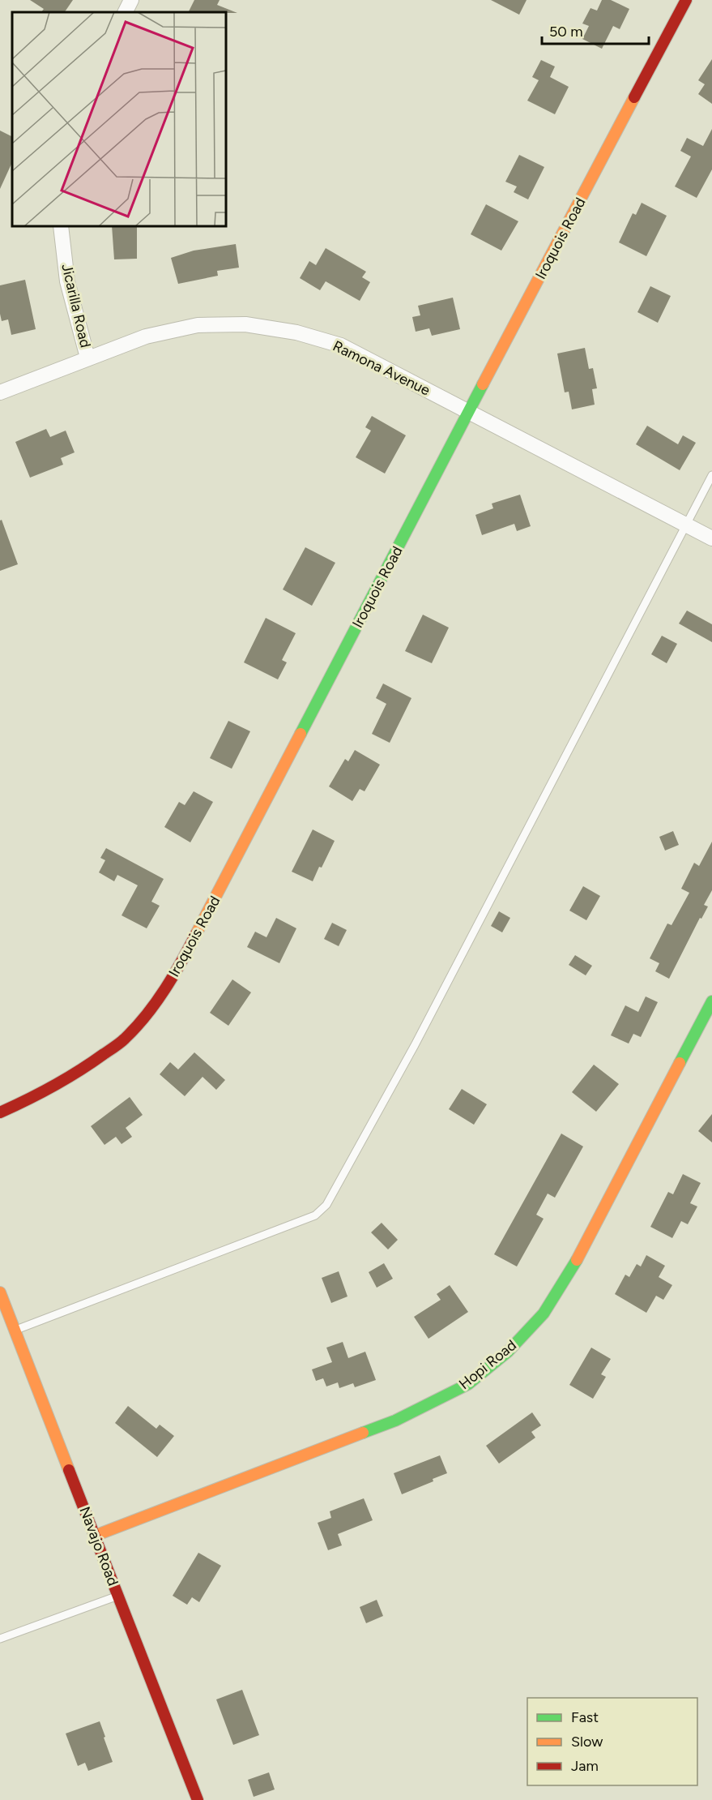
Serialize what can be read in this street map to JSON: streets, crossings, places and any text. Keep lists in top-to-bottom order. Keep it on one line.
{"streets":{"street":["Iroquois Road","Jicarilla Road","Ramona Avenue","Hopi Road","Navajo Road"]},"crossings":[["Iroquois Road","Ramona Avenue"],["Jicarilla Road","Ramona Avenue"],["Hopi Road","Navajo Road"]],"legend":["Fast","Slow","Jam"],"scale_bar":"50 m"}
